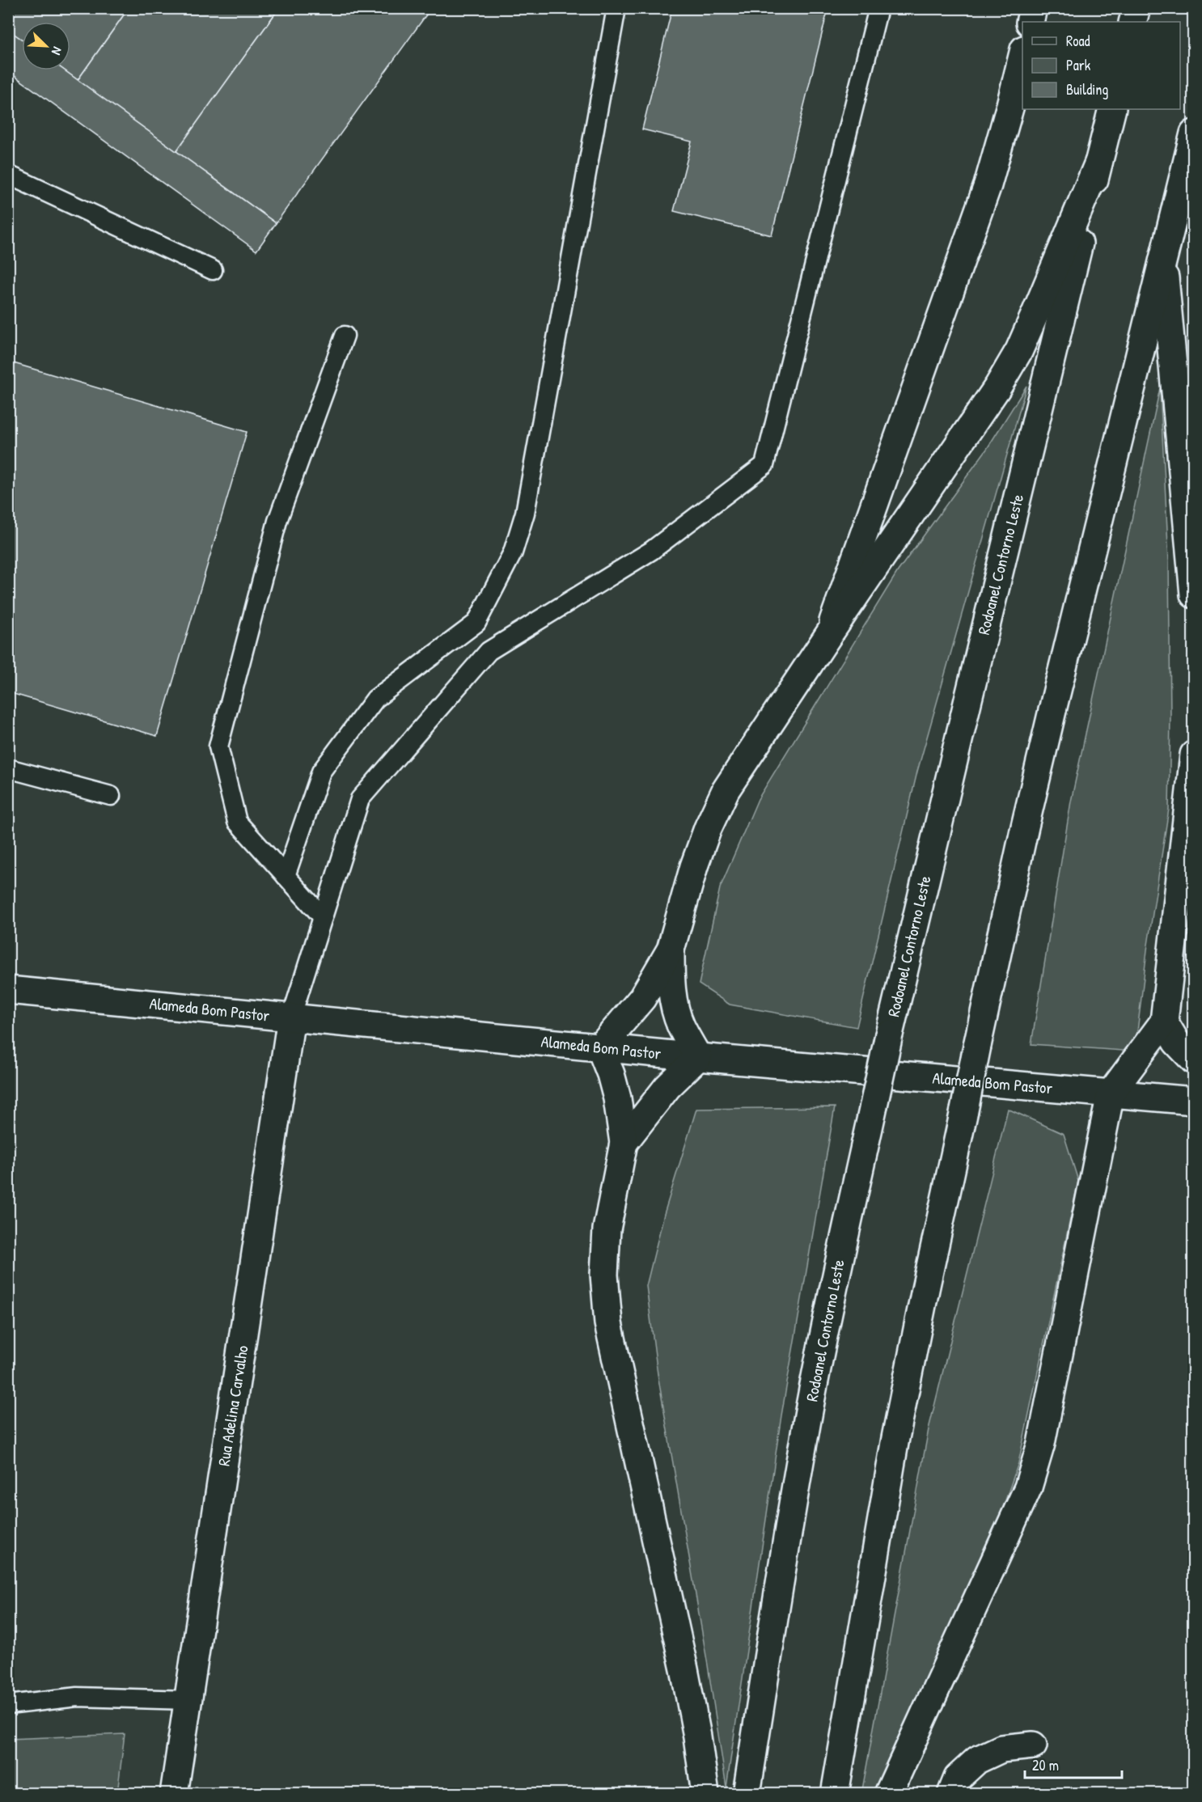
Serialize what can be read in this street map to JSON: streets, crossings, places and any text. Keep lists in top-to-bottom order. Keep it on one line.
{"streets":{"main road":["Rodoanel Contorno Leste","Alameda Bom Pastor","Rua Adelina Carvalho"]},"crossings":[["Alameda Bom Pastor","Rua Adelina Carvalho"]],"legend":["Road","Park","Building"],"scale_bar":"20 m","north":"bottom right"}
